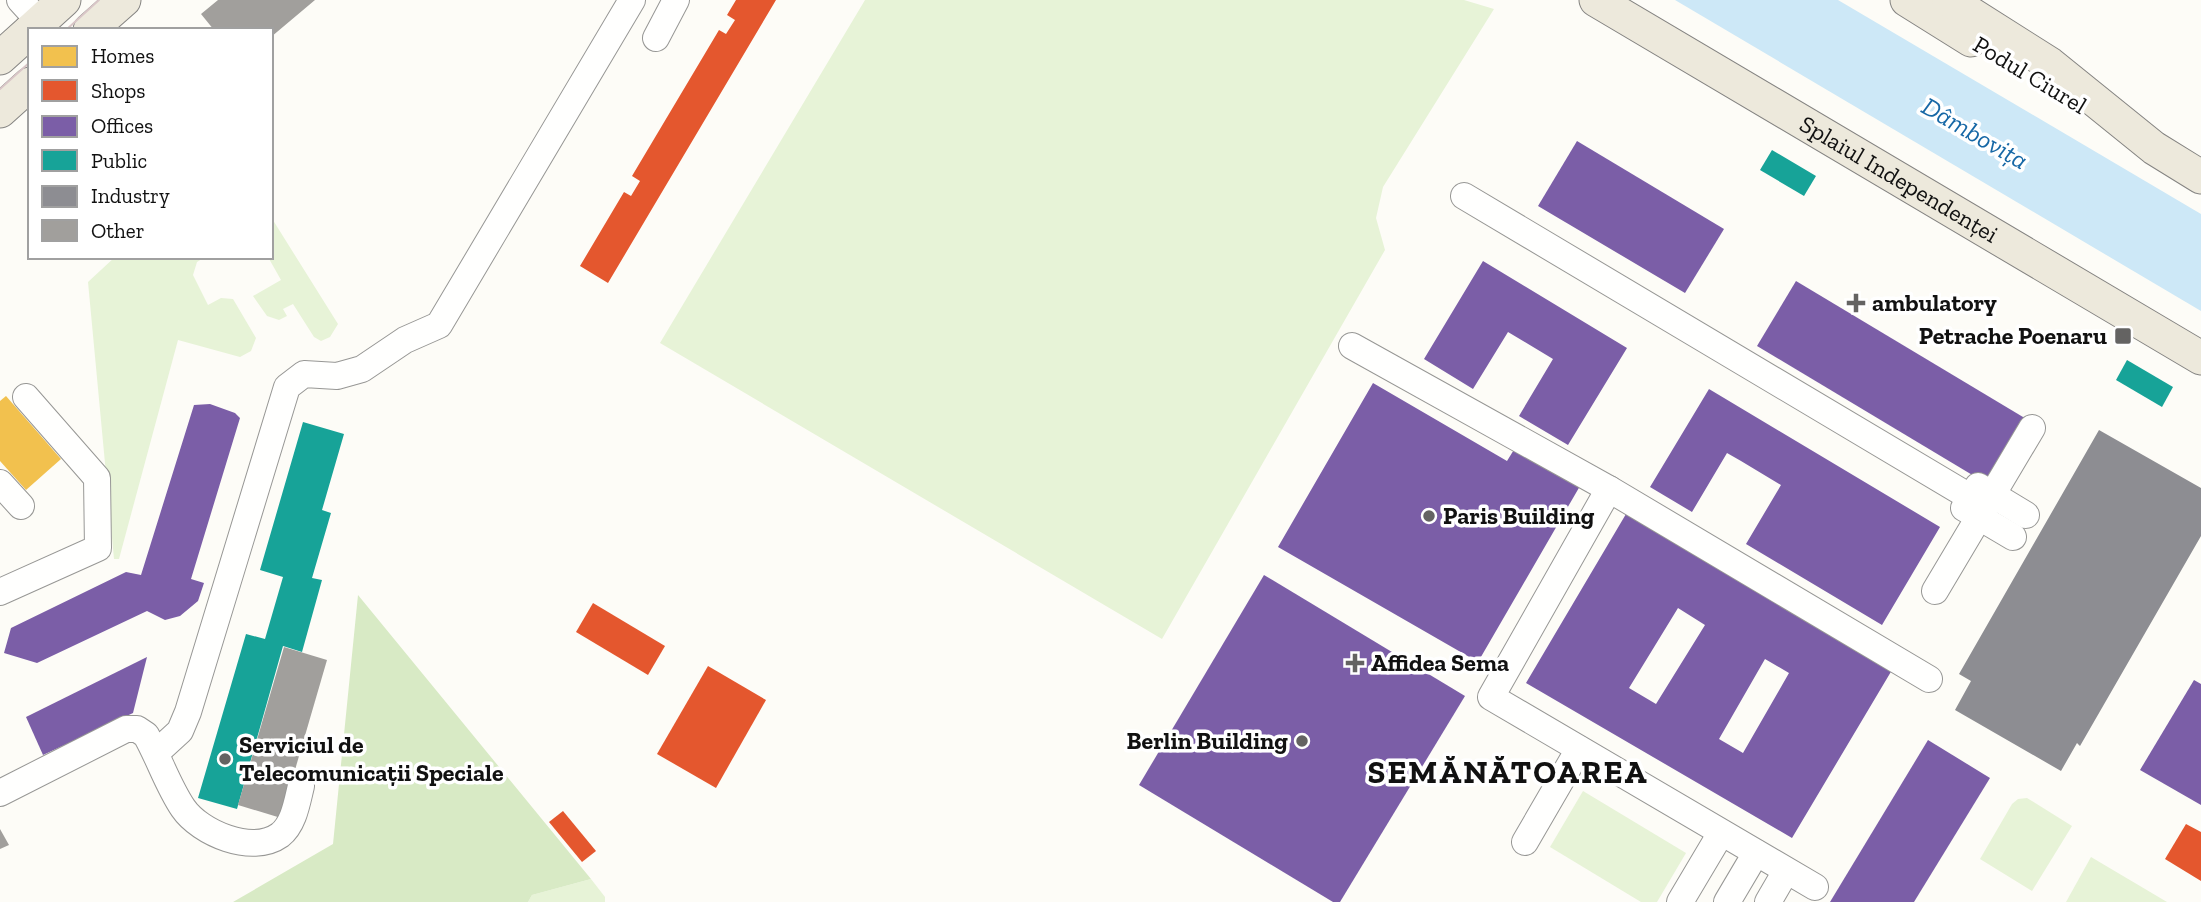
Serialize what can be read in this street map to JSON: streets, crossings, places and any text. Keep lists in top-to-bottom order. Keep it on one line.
{"streets":{"main road":["Podul Ciurel","Splaiul Independenței"]},"districts":["SEMĂNĂTOAREA"],"water":["Dâmbovița"],"places":{"health":["ambulatory","Affidea Sema"],"transit":["Petrache Poenaru"],"other":["Paris Building","Berlin Building","Serviciul de Telecomunicații Speciale"]},"legend":["Homes","Shops","Offices","Public","Industry","Other"]}
